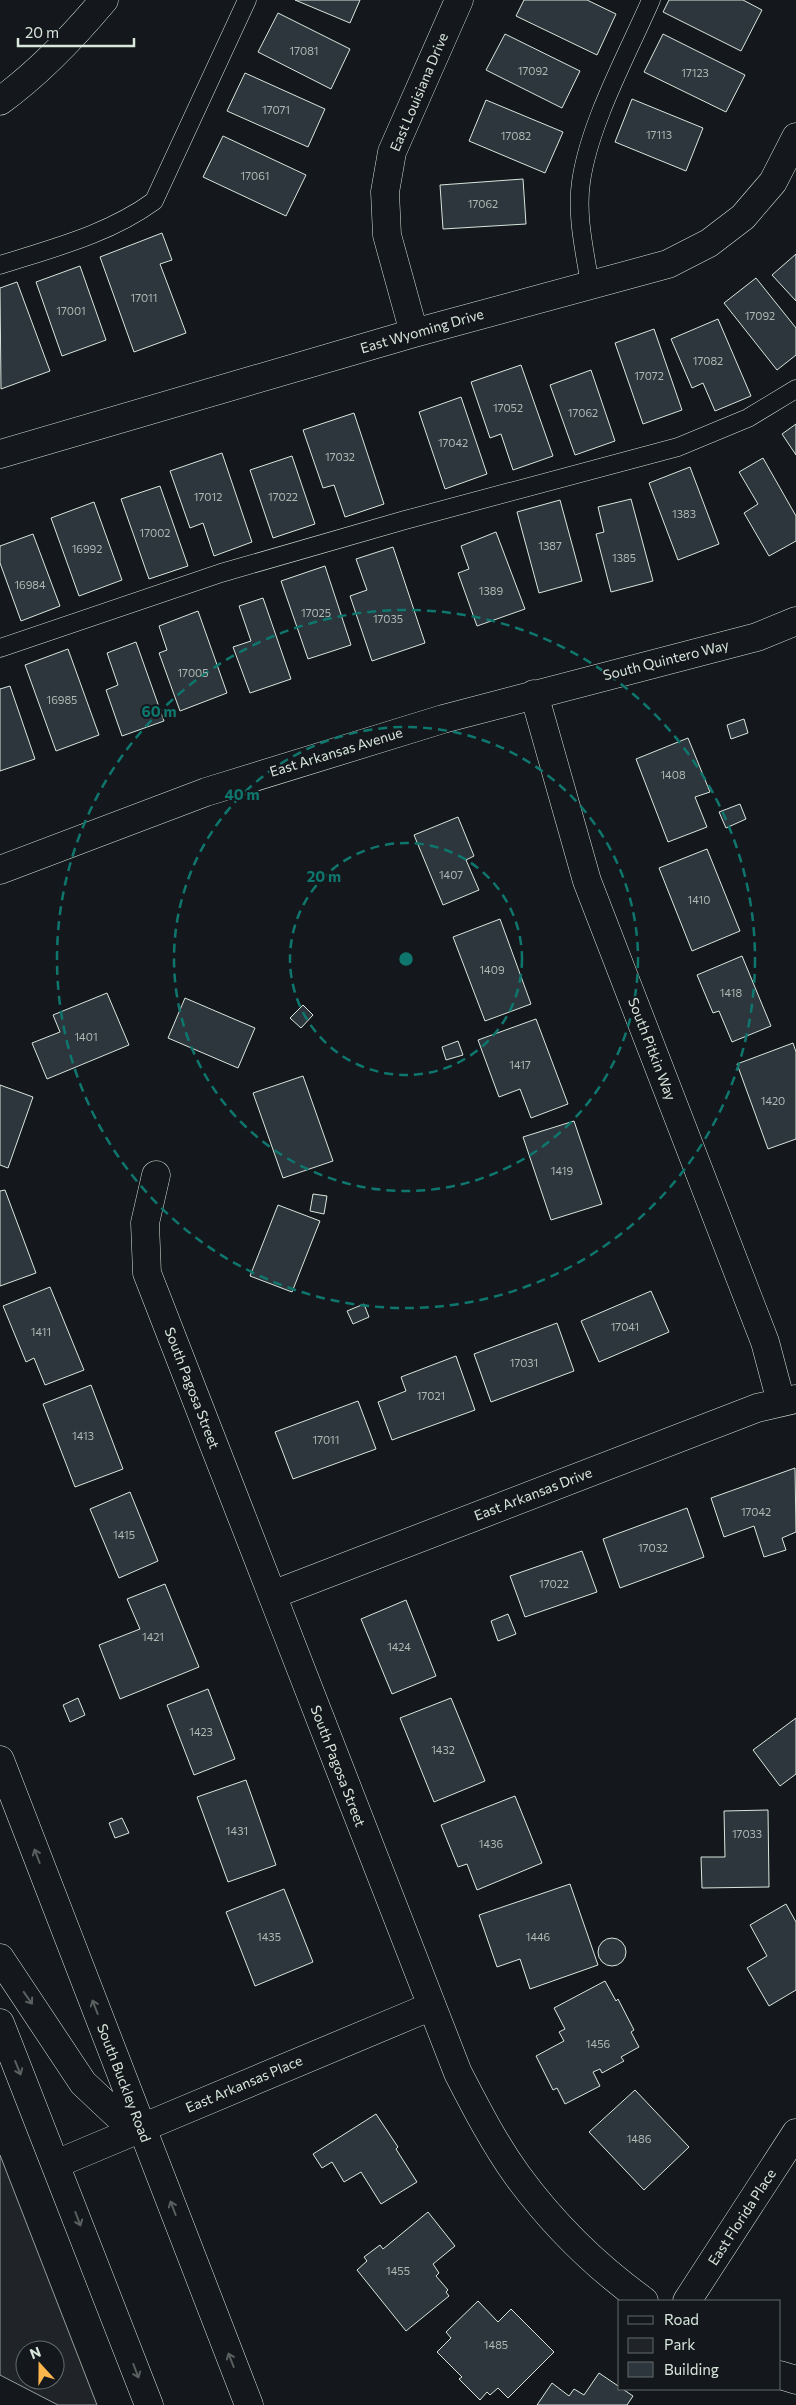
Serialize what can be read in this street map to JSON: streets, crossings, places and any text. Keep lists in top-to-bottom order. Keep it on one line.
{"streets":{"street":["East Louisiana Drive","East Wyoming Drive","South Quintero Way","East Arkansas Avenue","South Pitkin Way","South Pagosa Street","East Arkansas Drive","South Buckley Road","East Arkansas Place","East Florida Place"]},"crossings":[["East Louisiana Drive","East Wyoming Drive"],["South Quintero Way","East Arkansas Avenue"],["South Quintero Way","South Pitkin Way"],["East Arkansas Avenue","South Pitkin Way"],["South Pitkin Way","East Arkansas Drive"],["South Pagosa Street","East Arkansas Drive"],["South Pagosa Street","East Arkansas Place"],["South Buckley Road","East Arkansas Place"]],"house_numbers":["17081","17092","17123","17071","17113","17082","17061","17062","17011","17001","17092","17082","17072","17052","17062","17042","17032","17012","17022","1383","17002","1387","16992","1385","16984","1389","17025","17035","17005","16985","1408","1407","1410","1409","1418","1401","1417","1420","1419","17041","1411","17031","17021","1413","17011","17042","1415","17032","17022","1421","1424","1423","1432","1431","17033","1436","1435","1446","1456","1486","1455","1485"],"legend":["Road","Park","Building"],"scale_bar":"20 m","north":"top","rings":["60 m","40 m","20 m"]}
